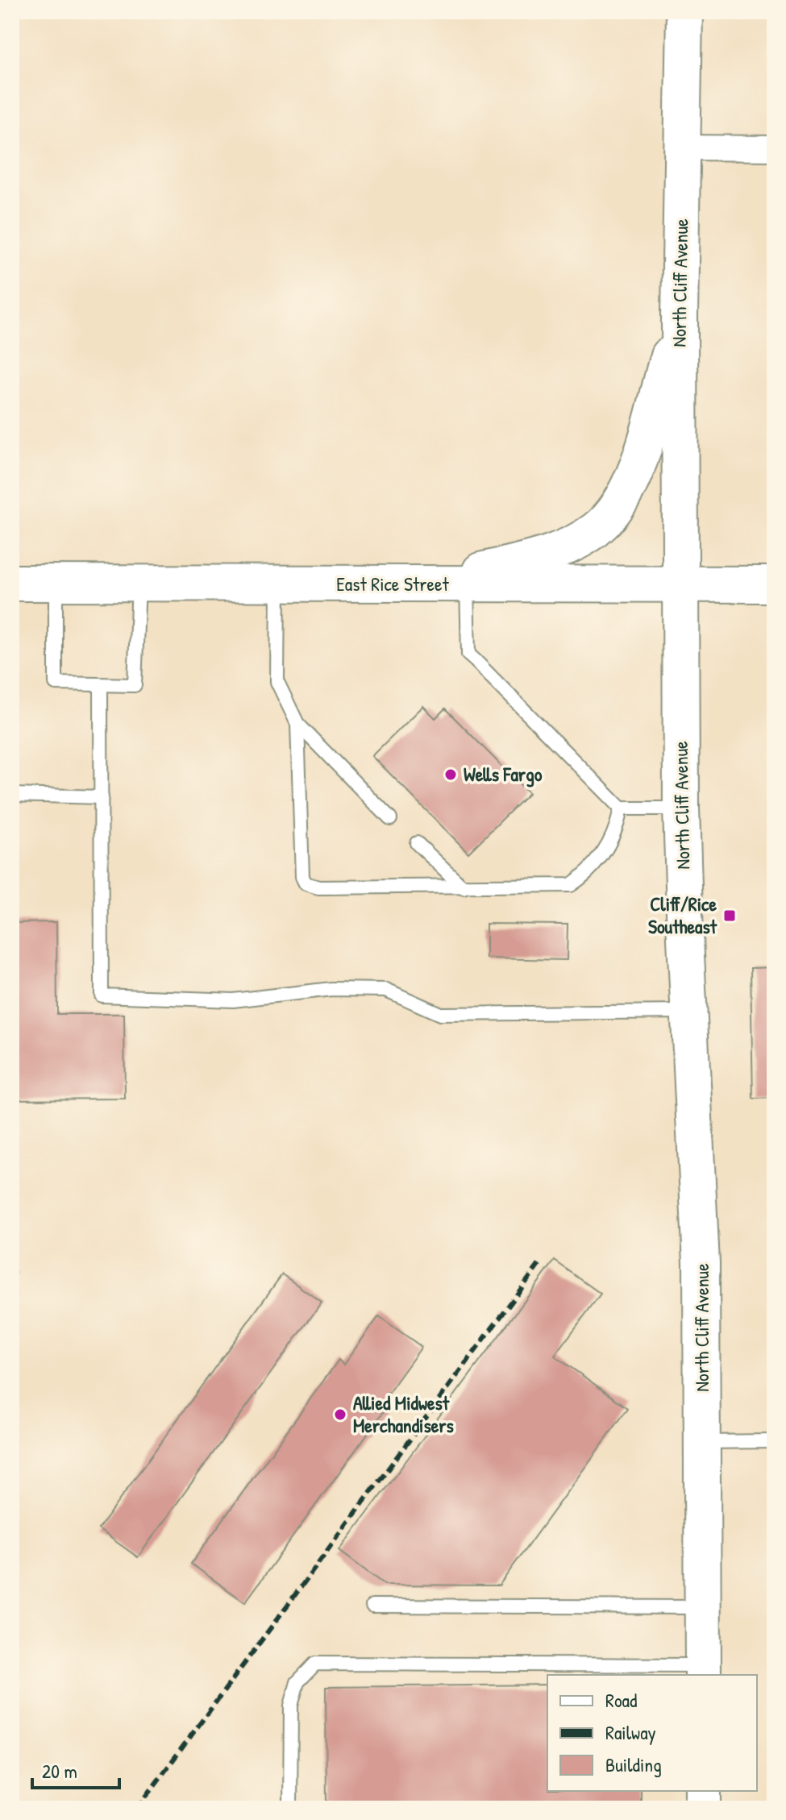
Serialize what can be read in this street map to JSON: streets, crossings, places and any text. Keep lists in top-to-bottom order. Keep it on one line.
{"streets":{"main road":["North Cliff Avenue","East Rice Street"]},"crossings":[["North Cliff Avenue","East Rice Street"]],"places":{"other":["Wells Fargo","Allied Midwest Merchandisers"],"transit":["Cliff/Rice Southeast"]},"legend":["Road","Railway","Building"],"scale_bar":"20 m"}
